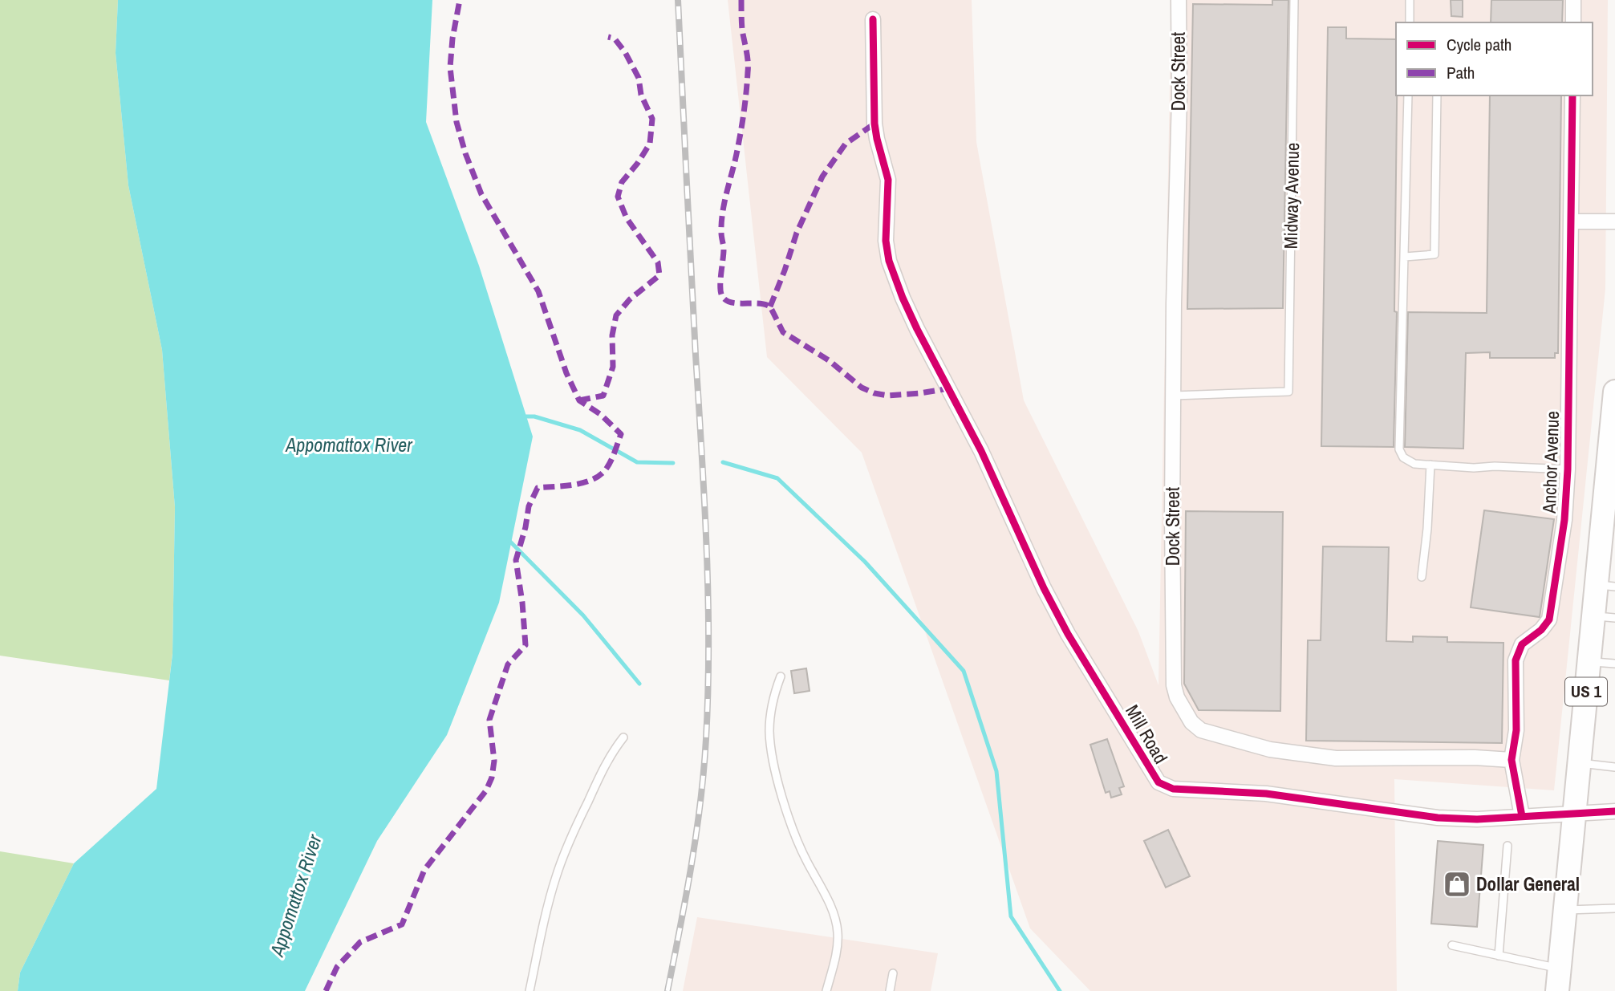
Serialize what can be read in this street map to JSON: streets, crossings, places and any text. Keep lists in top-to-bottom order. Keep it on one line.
{"streets":{"main road":["US 1"],"street":["Dock Street","Anchor Avenue","Mill Road"],"lane":["Midway Avenue"]},"crossings":[["Dock Street","Midway Avenue"],["Dock Street","Anchor Avenue"],["Anchor Avenue","Mill Road"],["US 1","Mill Road"]],"water":["Appomattox River"],"places":{"shop":["Dollar General"]},"legend":["Cycle path","Path"]}
